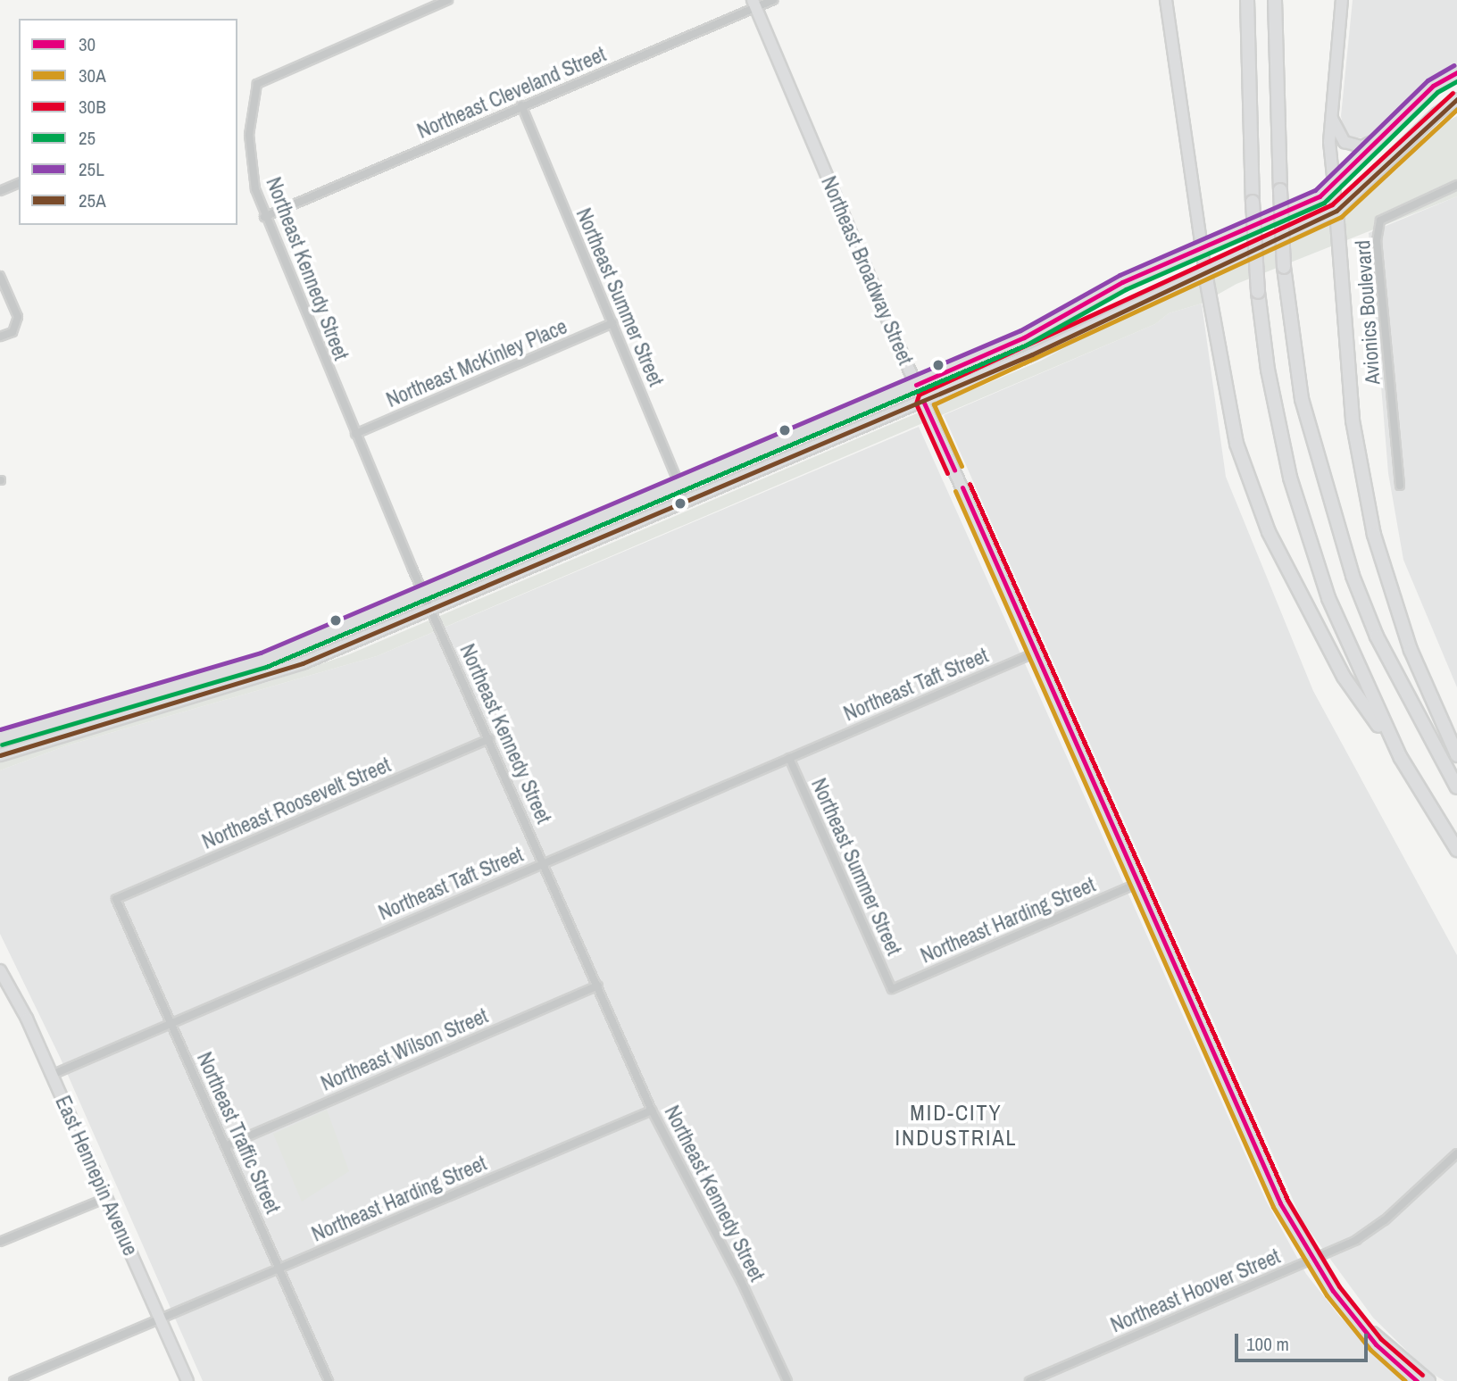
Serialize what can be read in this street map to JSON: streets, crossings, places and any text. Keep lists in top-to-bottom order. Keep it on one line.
{"streets":{"main road":["Northeast Broadway Street","East Hennepin Avenue"],"street":["Northeast Cleveland Street","Northeast Kennedy Street","Northeast Summer Street","Avionics Boulevard","Northeast McKinley Place","Northeast Taft Street","Northeast Roosevelt Street","Northeast Harding Street","Northeast Wilson Street","Northeast Traffic Street","Northeast Hoover Street"]},"crossings":[["Northeast Cleveland Street","Northeast Kennedy Street"],["Northeast Cleveland Street","Northeast Broadway Street"],["Northeast Cleveland Street","Northeast Summer Street"],["Northeast Kennedy Street","Northeast McKinley Place"],["Northeast Kennedy Street","Northeast Taft Street"],["Northeast Kennedy Street","Northeast Roosevelt Street"],["Northeast Kennedy Street","Northeast Harding Street"],["Northeast Kennedy Street","Northeast Wilson Street"],["Northeast Broadway Street","Northeast Taft Street"],["Northeast Broadway Street","Northeast Harding Street"],["Northeast Broadway Street","Northeast Hoover Street"],["Northeast Summer Street","Northeast McKinley Place"],["Northeast Summer Street","Northeast Taft Street"],["Northeast Summer Street","Northeast Harding Street"],["Northeast Taft Street","Northeast Traffic Street"],["Northeast Taft Street","East Hennepin Avenue"],["Northeast Roosevelt Street","Northeast Traffic Street"],["Northeast Harding Street","Northeast Traffic Street"],["Northeast Harding Street","East Hennepin Avenue"],["Northeast Wilson Street","Northeast Traffic Street"]],"districts":["MID-CITY INDUSTRIAL"],"lines":["transit line 25L","transit line 30","transit line 25","transit line 30B","transit line 25A","transit line 30A"],"legend":["30","30A","30B","25","25L","25A"],"scale_bar":"100 m"}
